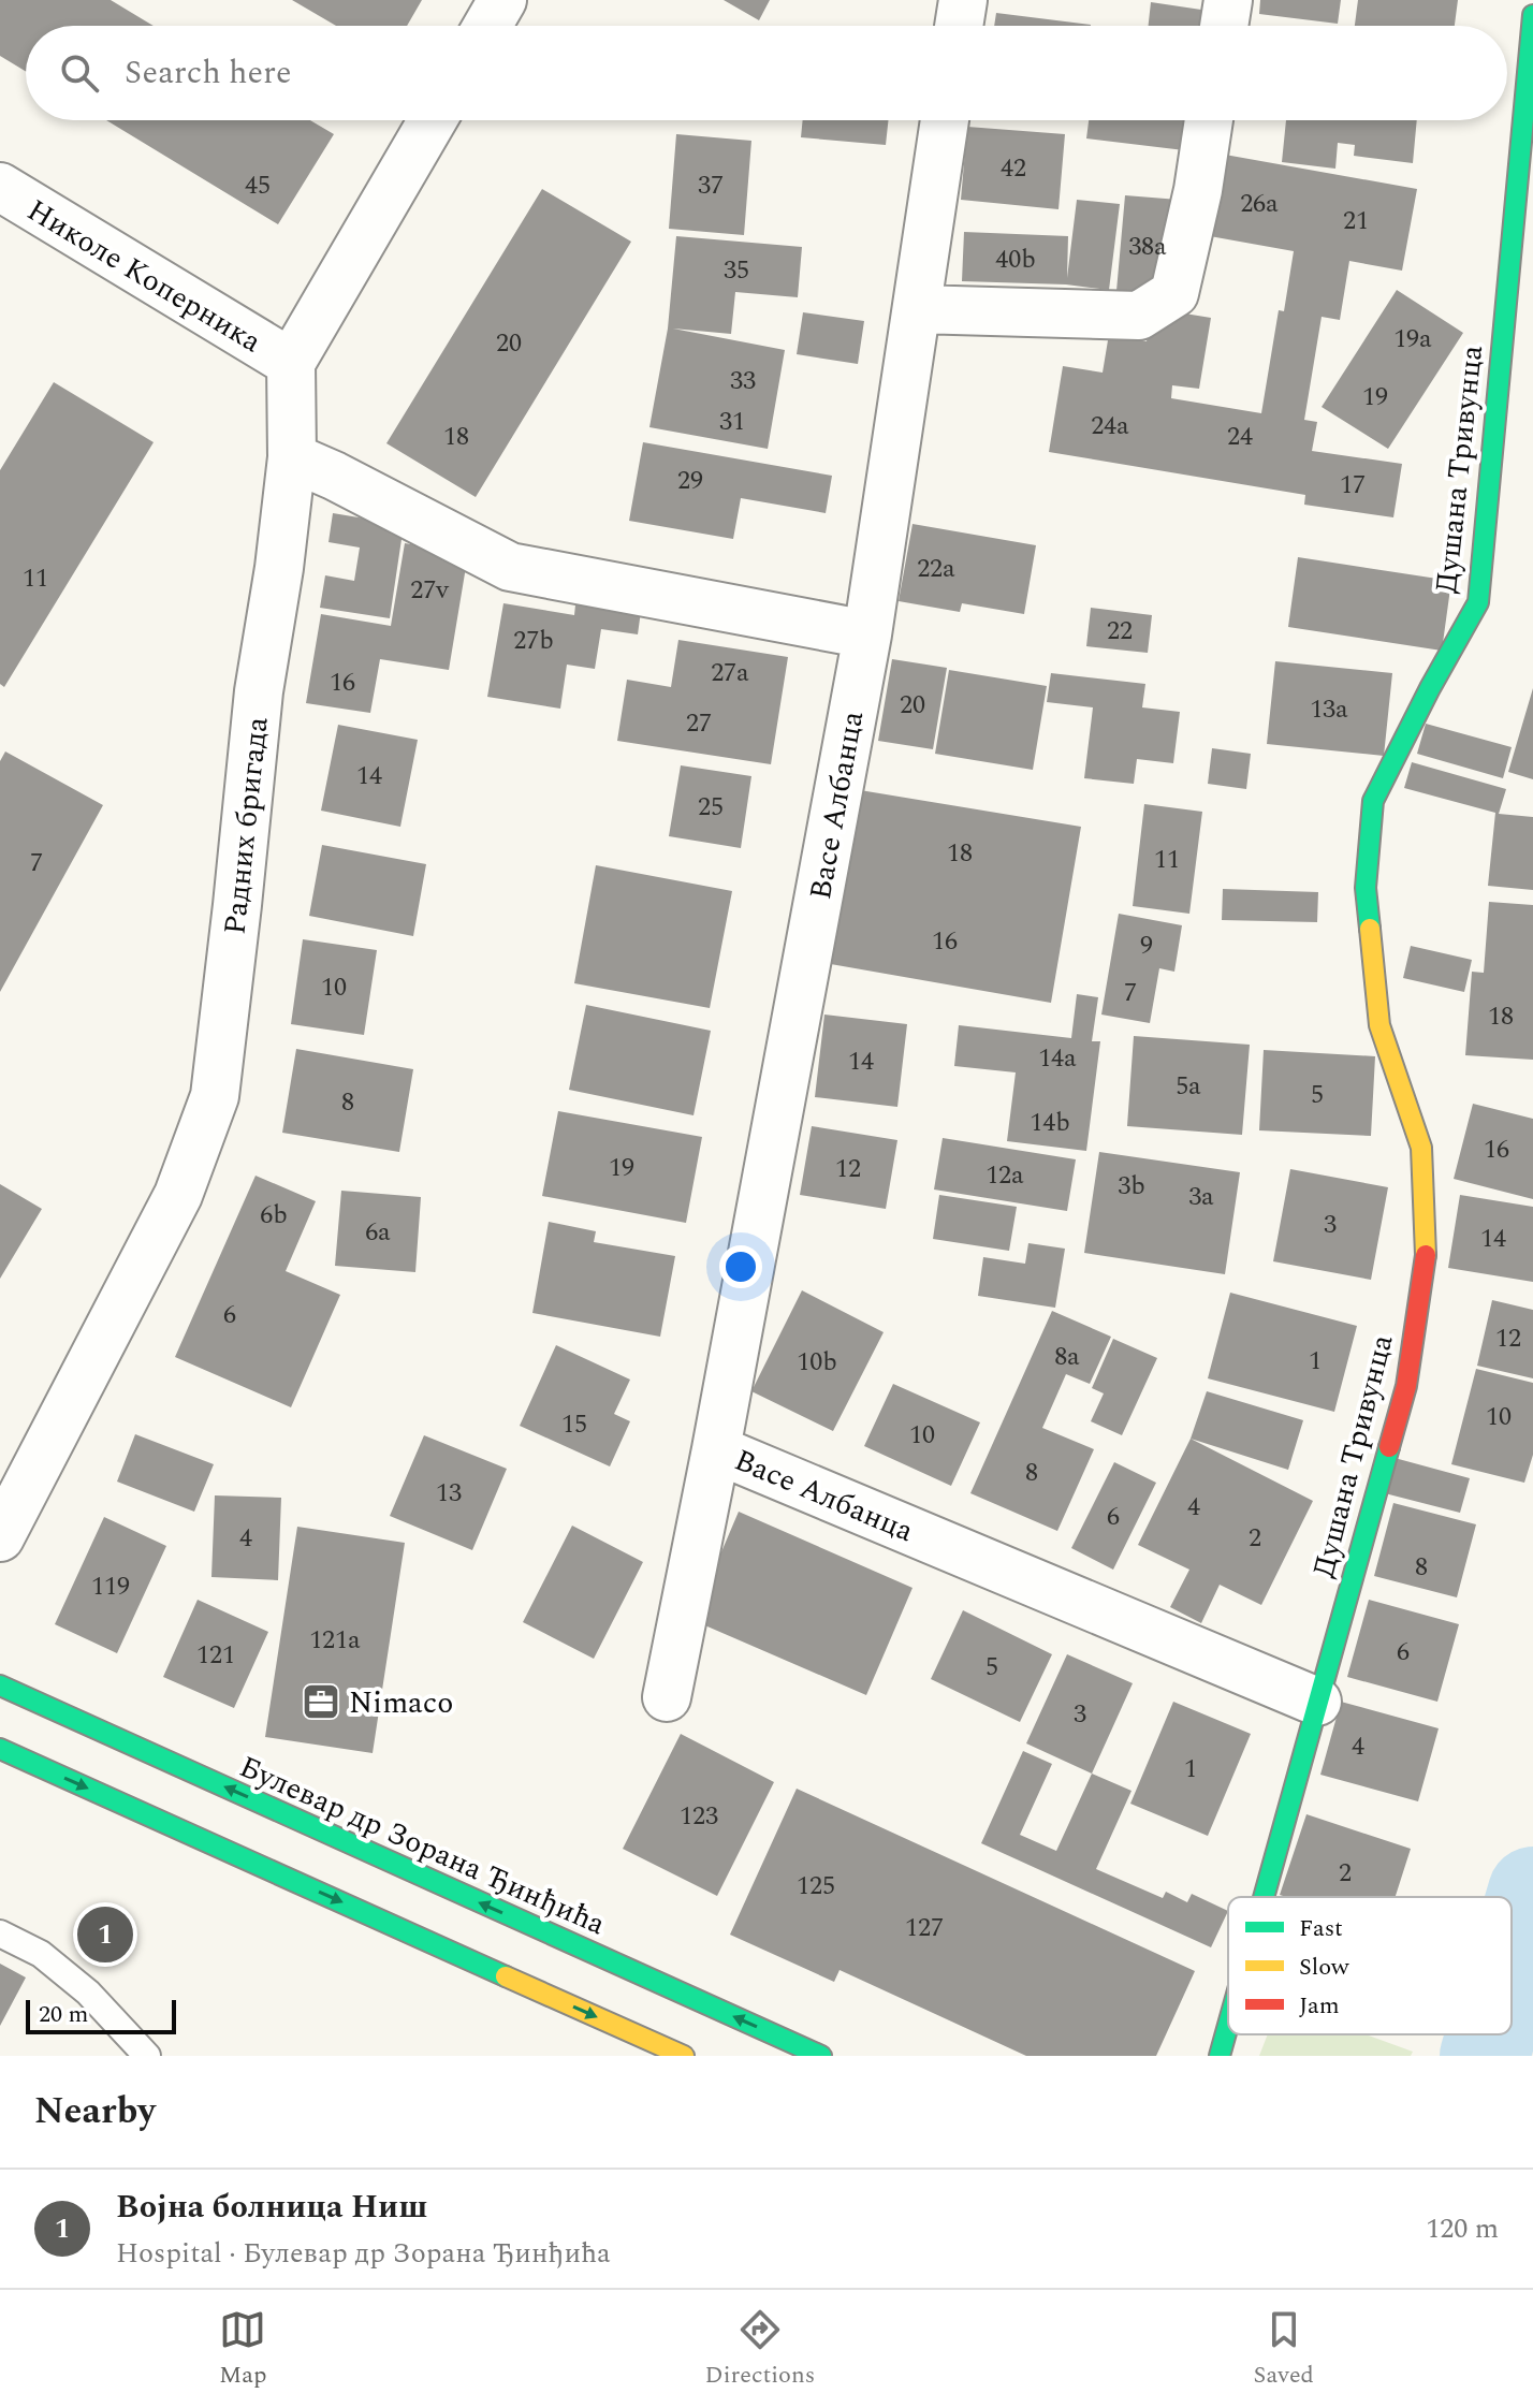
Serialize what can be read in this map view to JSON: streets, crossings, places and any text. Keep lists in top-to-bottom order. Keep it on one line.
{"streets":{"street":["Николе Коперника","Душана Тривунца","Васе Албанца","Радних бригада","Булевар др Зорана Ђинђића"]},"crossings":[["Николе Коперника","Радних бригада"],["Душана Тривунца","Васе Албанца"]],"places":{"office":["Nimaco"]},"house_numbers":["42","45","37","26a","21","38a","40b","35","19a","20","33","19","31","24a","18","24","29","17","22a","11","27v","22","27b","27a","16","20","13a","27","14","25","18","11","7","16","9","10","7","18","14a","14","5a","5","8","14b","16","19","12","12a","3b","3a","6b","3","6a","14","6","12","8a","1","10b","10","15","10","8","13","4","6","4","2","8","119","121a","6","121","5","3","4","1","123","2","125","127"],"legend":["Fast","Slow","Jam"],"scale_bar":"20 m","page":{"search":"Search here","pins":"1","scale":"20 m","heading":"Nearby","list":[{"mark":"1","name":"Војна болница Ниш","note":"Hospital · Булевар др Зорана Ђинђића","value":"120 m"}],"nav":["Map","Directions","Saved"]}}
